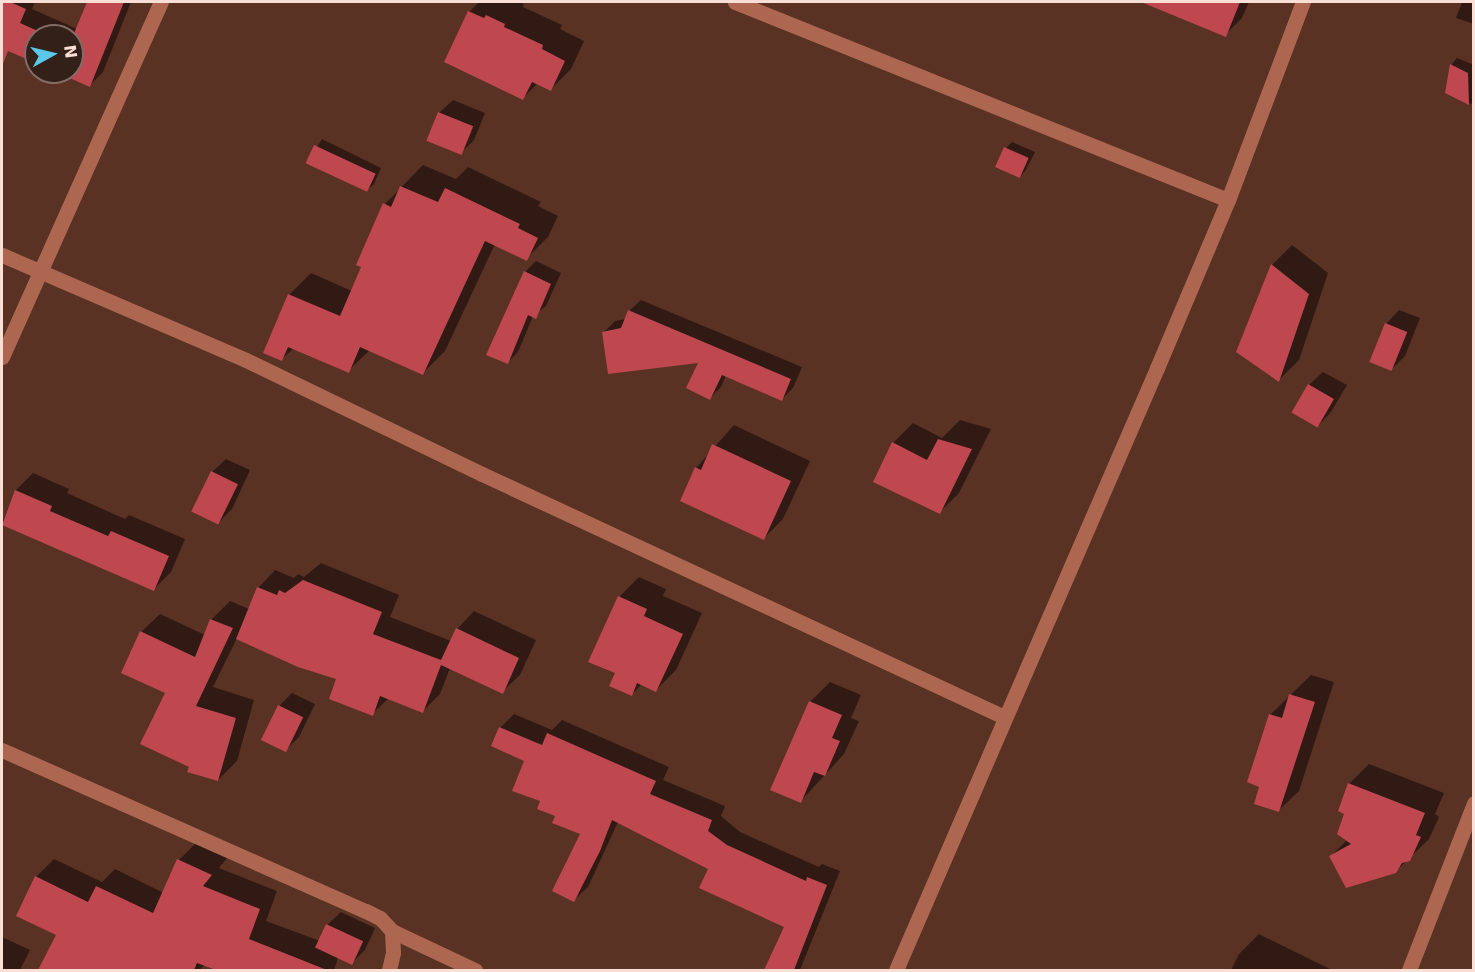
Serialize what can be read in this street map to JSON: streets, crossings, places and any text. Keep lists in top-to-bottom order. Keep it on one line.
{"north":"right"}
